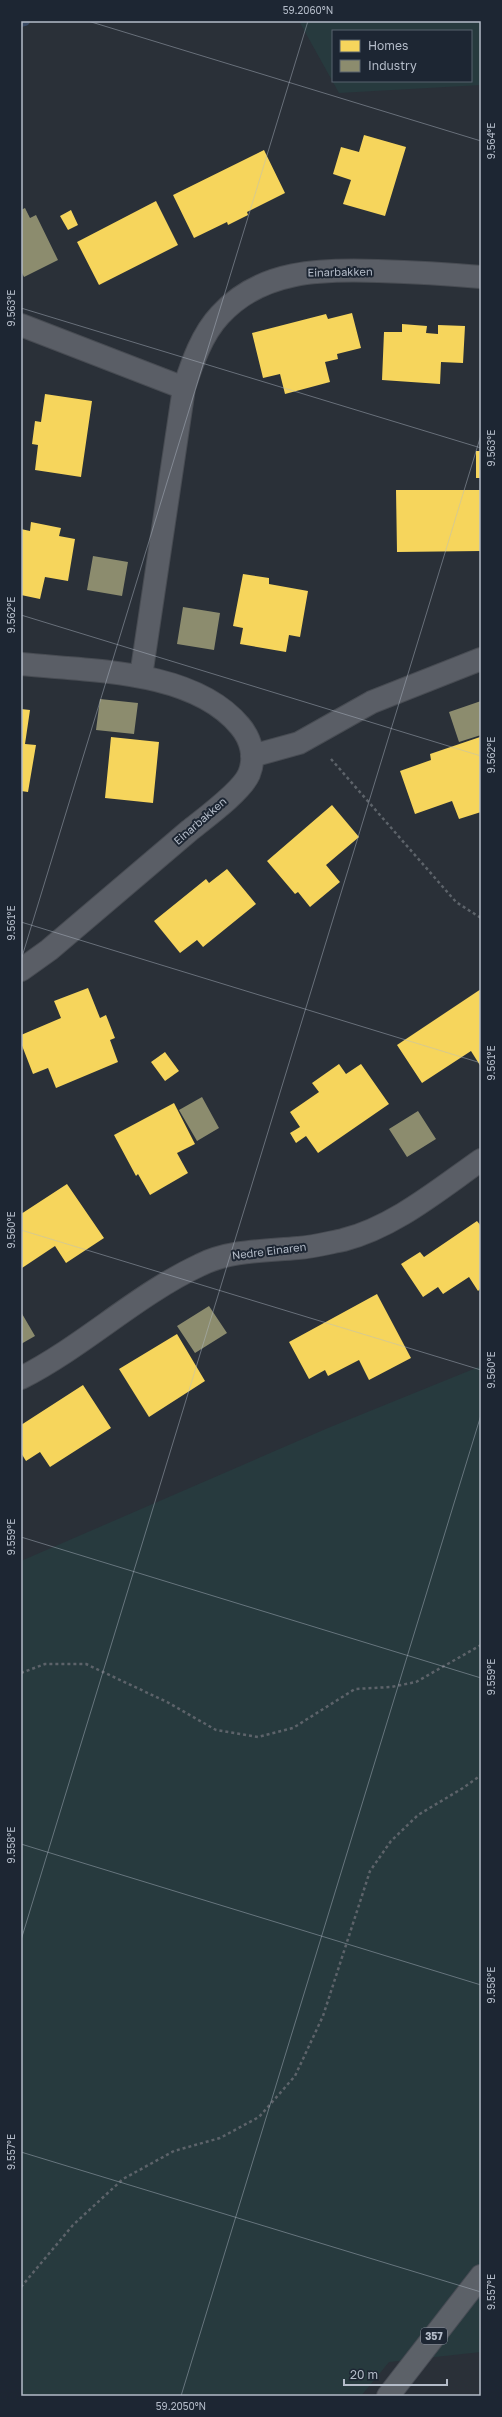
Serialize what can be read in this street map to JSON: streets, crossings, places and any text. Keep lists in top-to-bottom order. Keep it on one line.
{"streets":{"main road":["357"],"street":["Einarbakken","Nedre Einaren"]},"legend":["Homes","Industry"],"scale_bar":"20 m","coordinates":["59.2060°N","9.564°E","9.563°E","9.562°E","9.561°E","9.560°E","9.559°E","9.558°E","9.557°E","59.2050°N"]}
